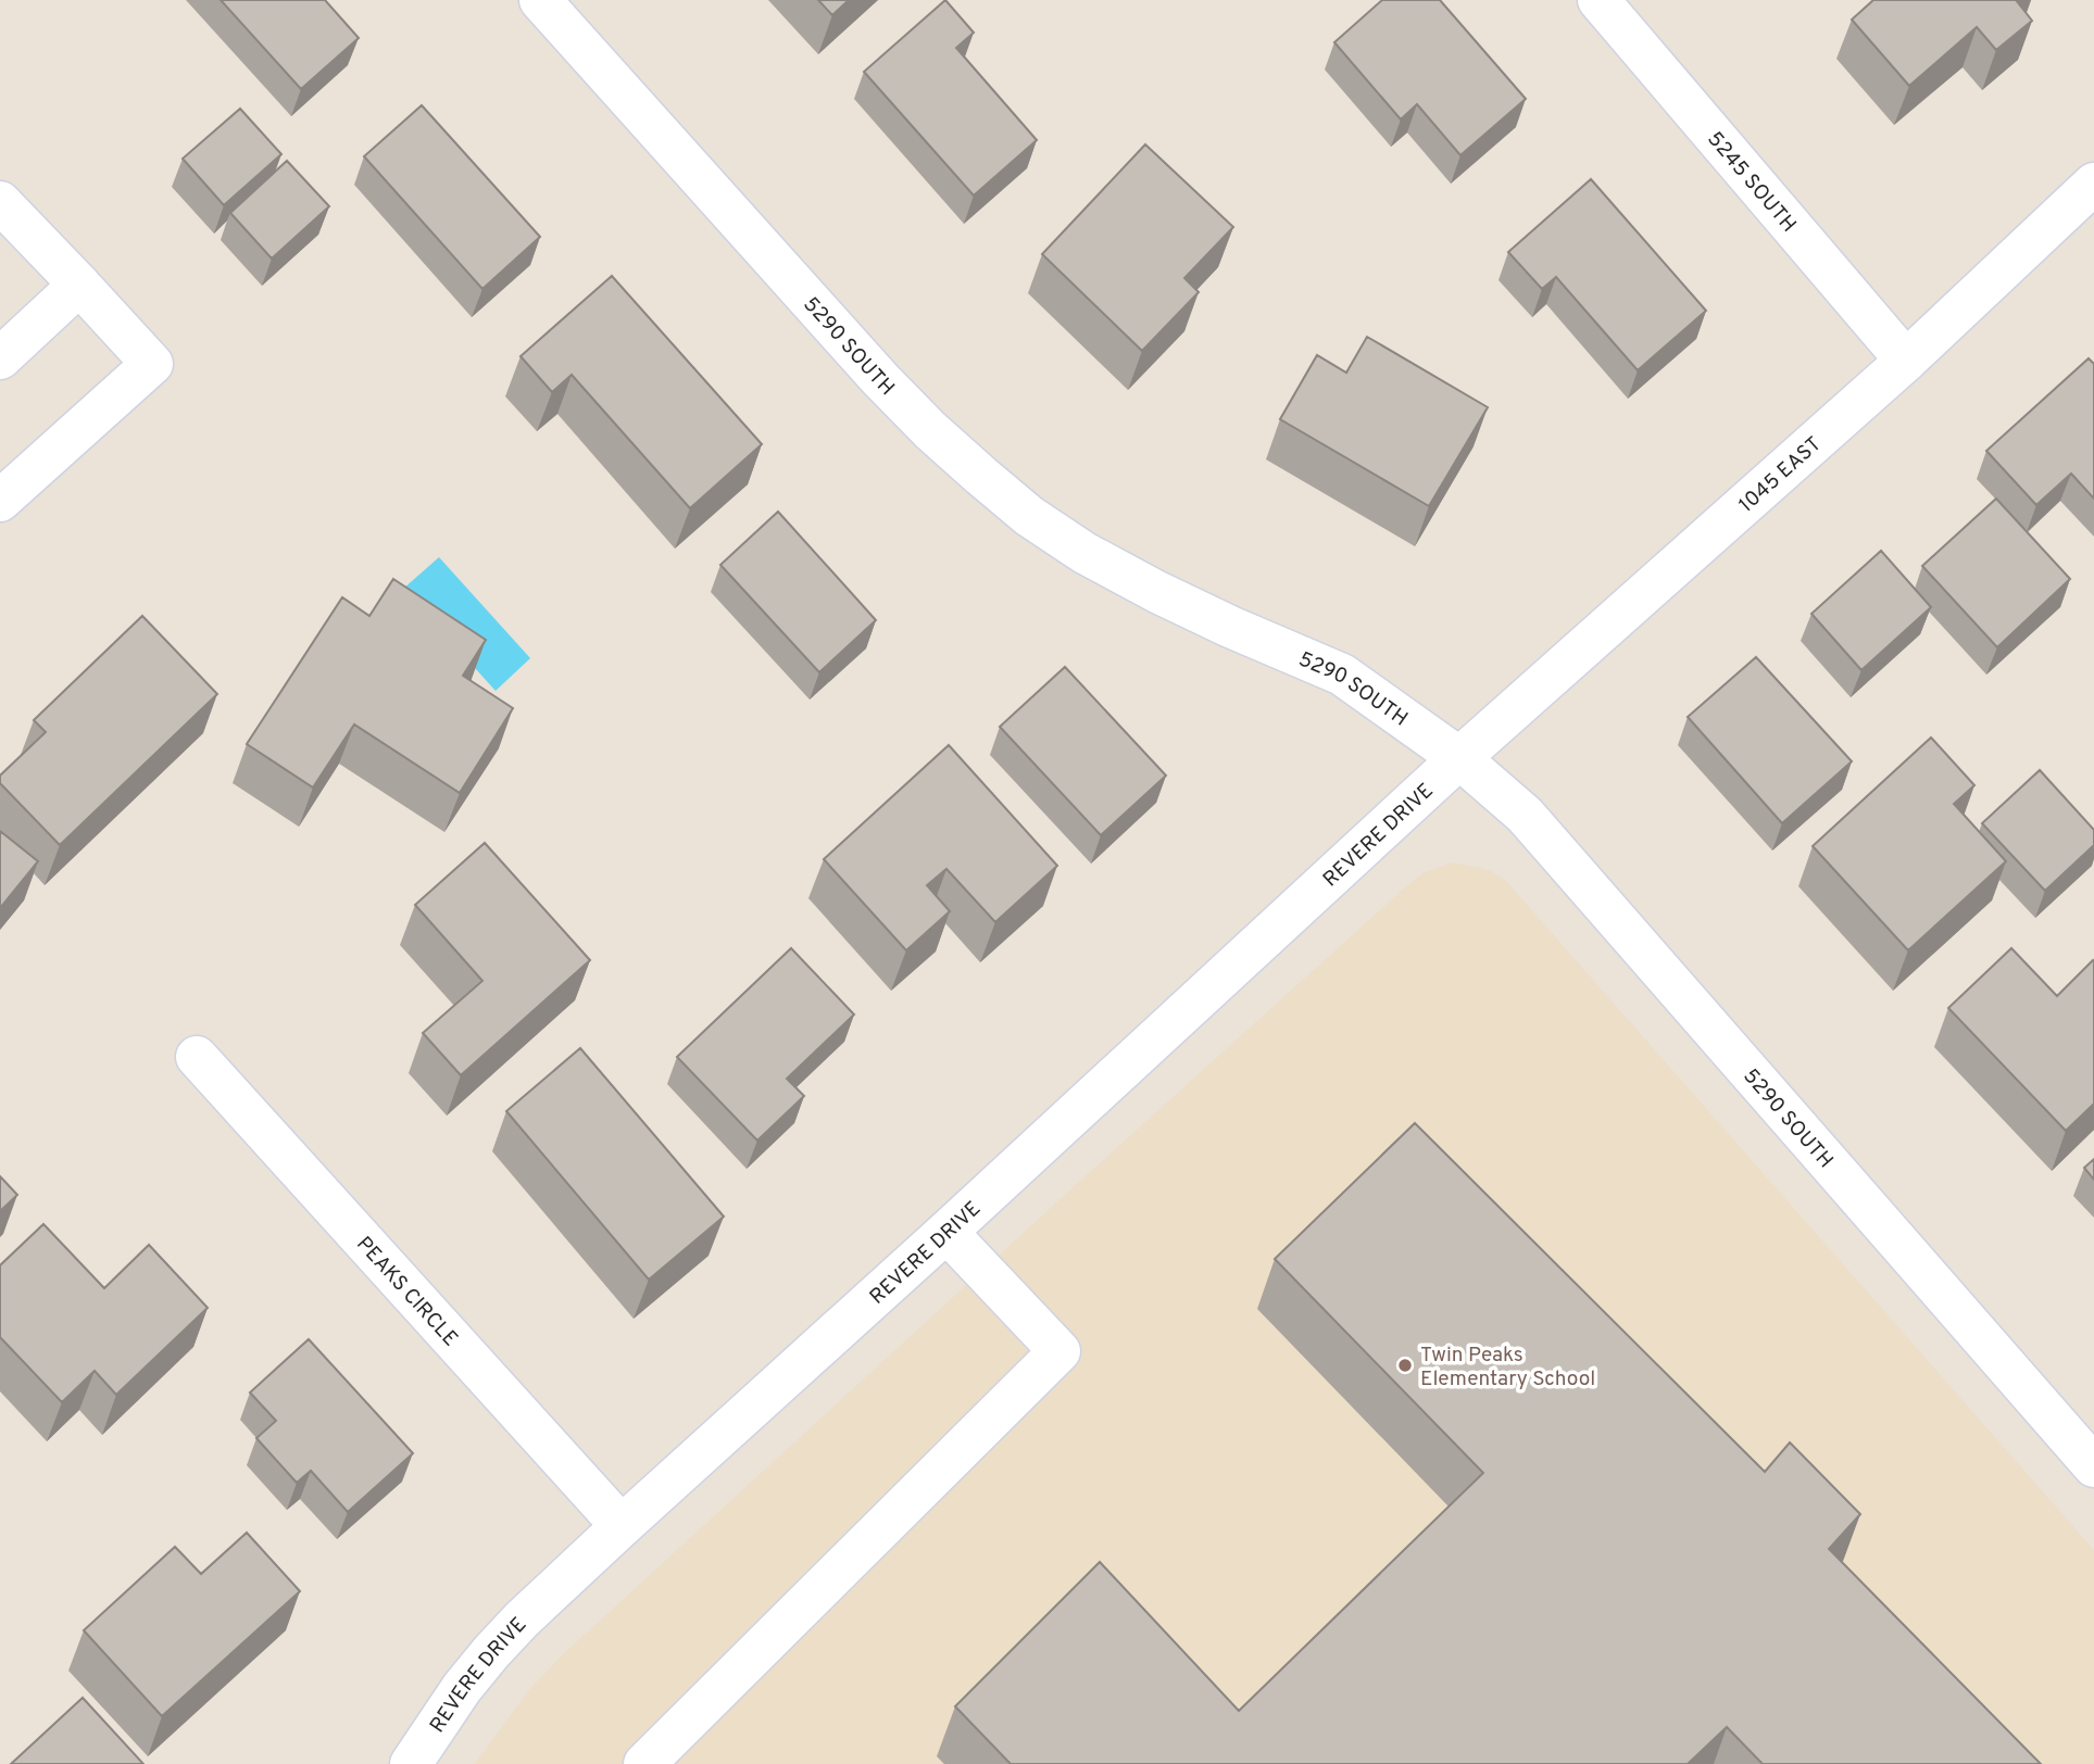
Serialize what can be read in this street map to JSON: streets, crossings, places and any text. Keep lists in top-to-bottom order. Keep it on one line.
{"streets":{"street":["5245 SOUTH","5290 SOUTH","1045 EAST","REVERE DRIVE","PEAKS CIRCLE"]},"crossings":[["5245 SOUTH","1045 EAST"],["5290 SOUTH","1045 EAST"],["5290 SOUTH","REVERE DRIVE"],["1045 EAST","REVERE DRIVE"],["REVERE DRIVE","PEAKS CIRCLE"]],"places":["Twin Peaks Elementary School"]}
